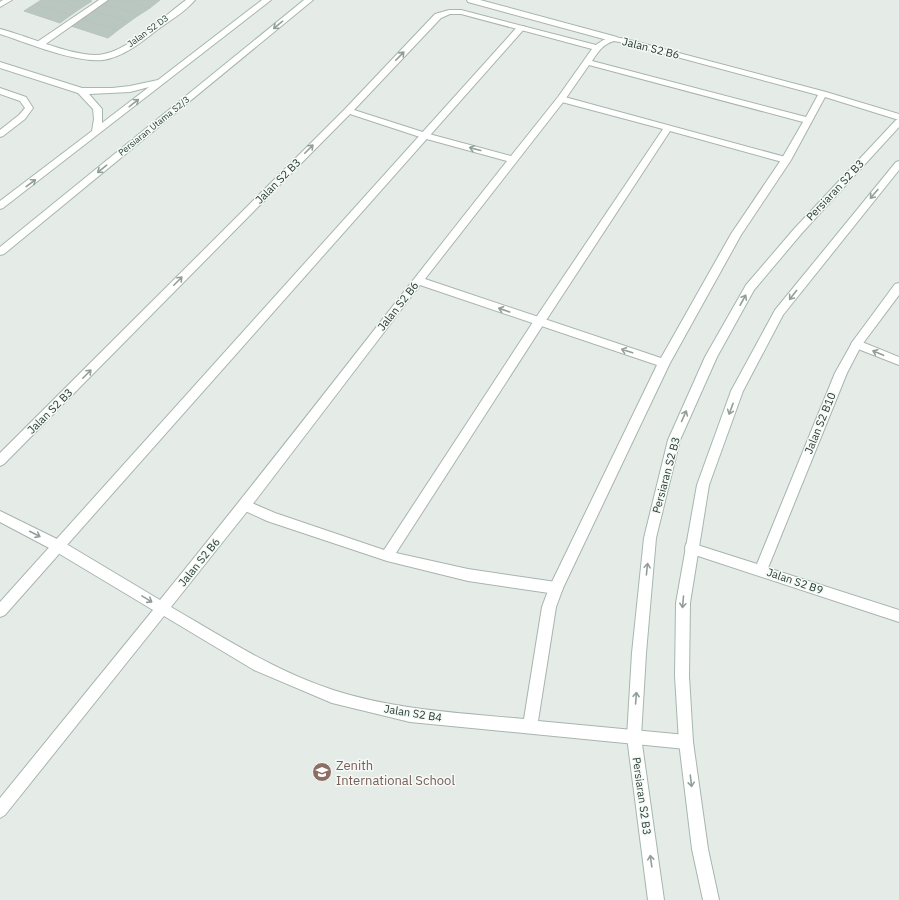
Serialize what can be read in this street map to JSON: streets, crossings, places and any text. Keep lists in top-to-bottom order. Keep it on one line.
{"streets":{"street":["Jalan S2 D3","Jalan S2 B6","Persiaran Utama S2/3","Jalan S2 B3","Persiaran S2 B3","Jalan S2 B10","Jalan S2 B9","Jalan S2 B4"]},"crossings":[["Jalan S2 B6","Jalan S2 B3"],["Jalan S2 B6","Jalan S2 B4"],["Persiaran S2 B3","Jalan S2 B4"],["Jalan S2 B10","Jalan S2 B9"]],"places":{"school or university":["Zenith International School"]}}
